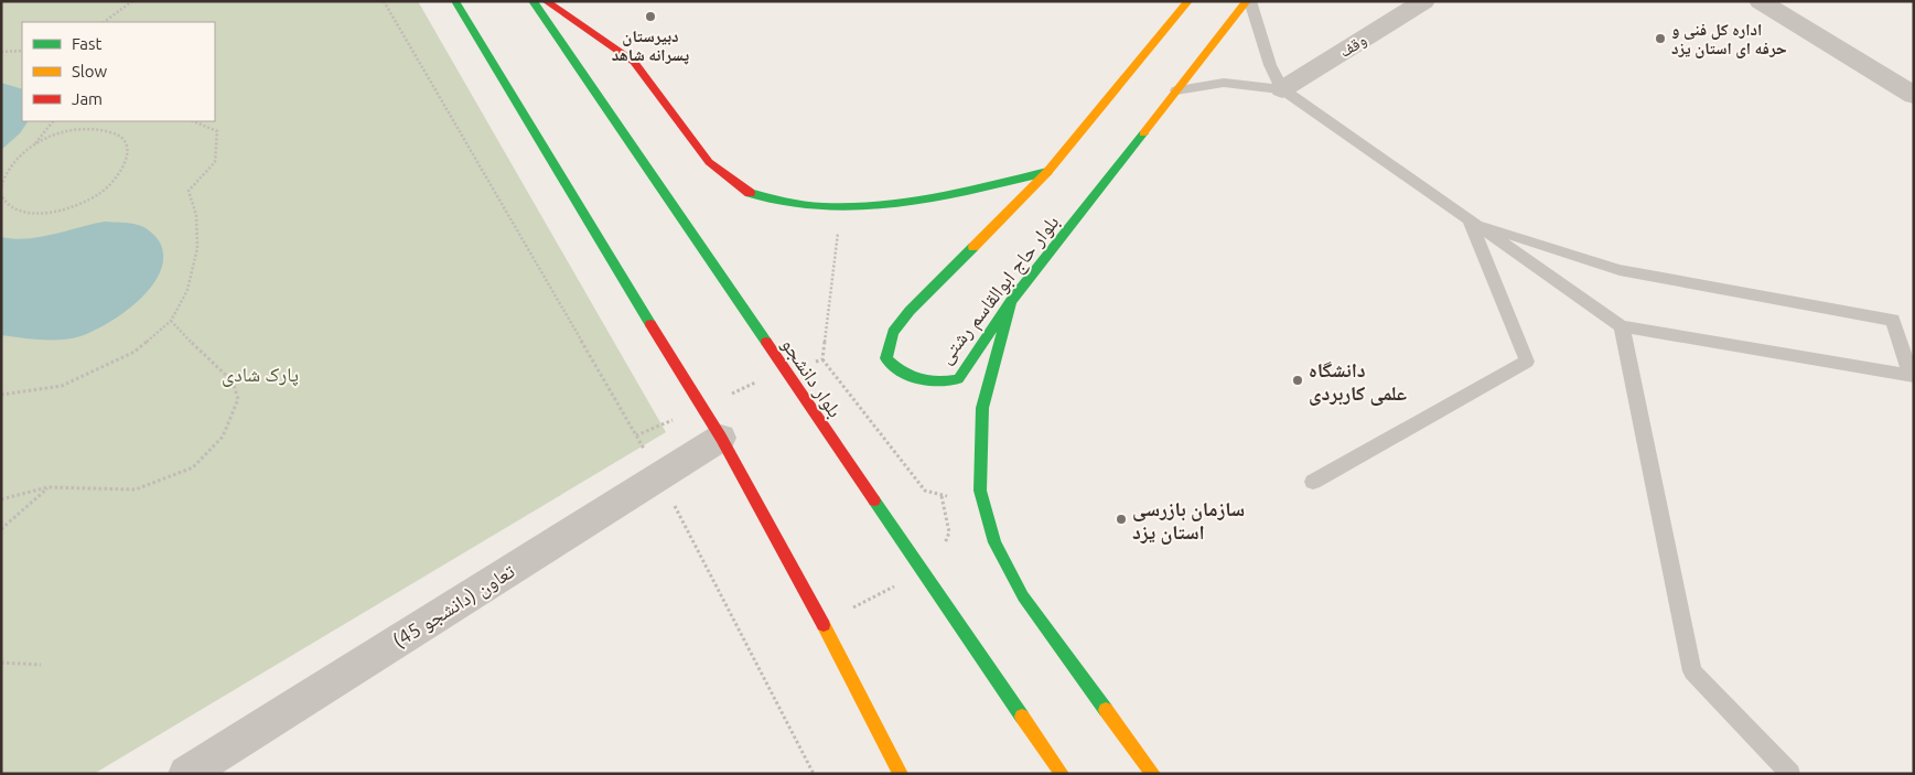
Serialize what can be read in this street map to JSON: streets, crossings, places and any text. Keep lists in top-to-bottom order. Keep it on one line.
{"streets":{"main road":["بلوار حاج ابوالقاسم رشتی","بلوار دانشجو"],"street":["وقف","تعاون (دانشجو 45)"]},"parks":["پارک شادی"],"places":["دبیرستان پسرانه شاهد","اداره کل فنی و حرفه ای استان یزد","دانشگاه علمی کاربردی","سازمان بازرسی استان یزد"],"legend":["Fast","Slow","Jam"]}
